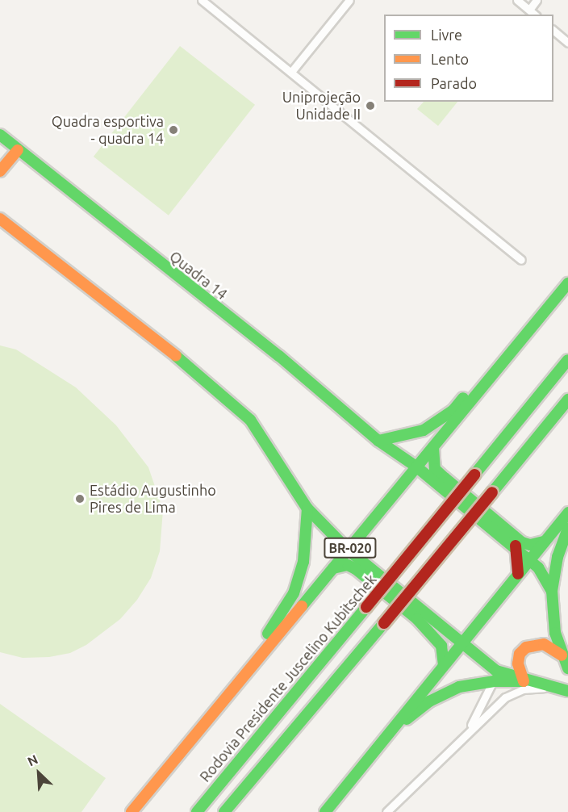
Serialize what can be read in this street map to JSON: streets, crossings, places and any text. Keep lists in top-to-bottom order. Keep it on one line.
{"streets":{"main road":["Quadra 14","BR-020","Rodovia Presidente Juscelino Kubitschek"]},"crossings":[["Quadra 14","BR-020"]],"places":["Uniprojeção Unidade II","Quadra esportiva - quadra 14","Estádio Augustinho Pires de Lima"],"legend":["Livre","Lento","Parado"],"north":"top left"}
